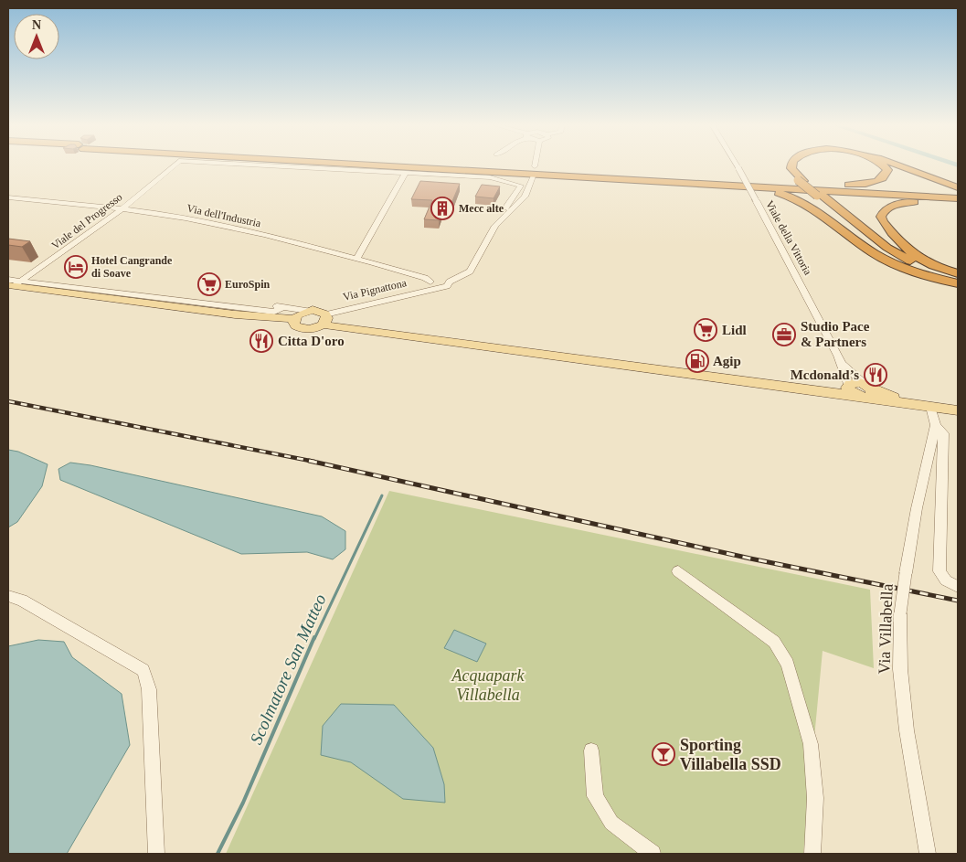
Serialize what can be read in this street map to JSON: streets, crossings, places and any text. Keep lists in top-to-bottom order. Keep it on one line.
{"streets":{"street":["Via dell'Industria","Viale del Progresso","Viale della Vittoria","Via Pignattona","Via Villabella"]},"crossings":[["Via dell'Industria","Viale del Progresso"],["Via dell'Industria","Via Pignattona"]],"water":["Scolmatore San Matteo"],"parks":["Acquapark Villabella"],"places":{"building":["Mecc alte"],"hotel":["Hotel Cangrande di Soave"],"supermarket":["EuroSpin","Lidl"],"office":["Studio Pace & Partners"],"restaurant":["Citta D'oro","Mcdonald’s"],"fuel station":["Agip"],"bar":["Sporting Villabella SSD"]},"north":"top"}
